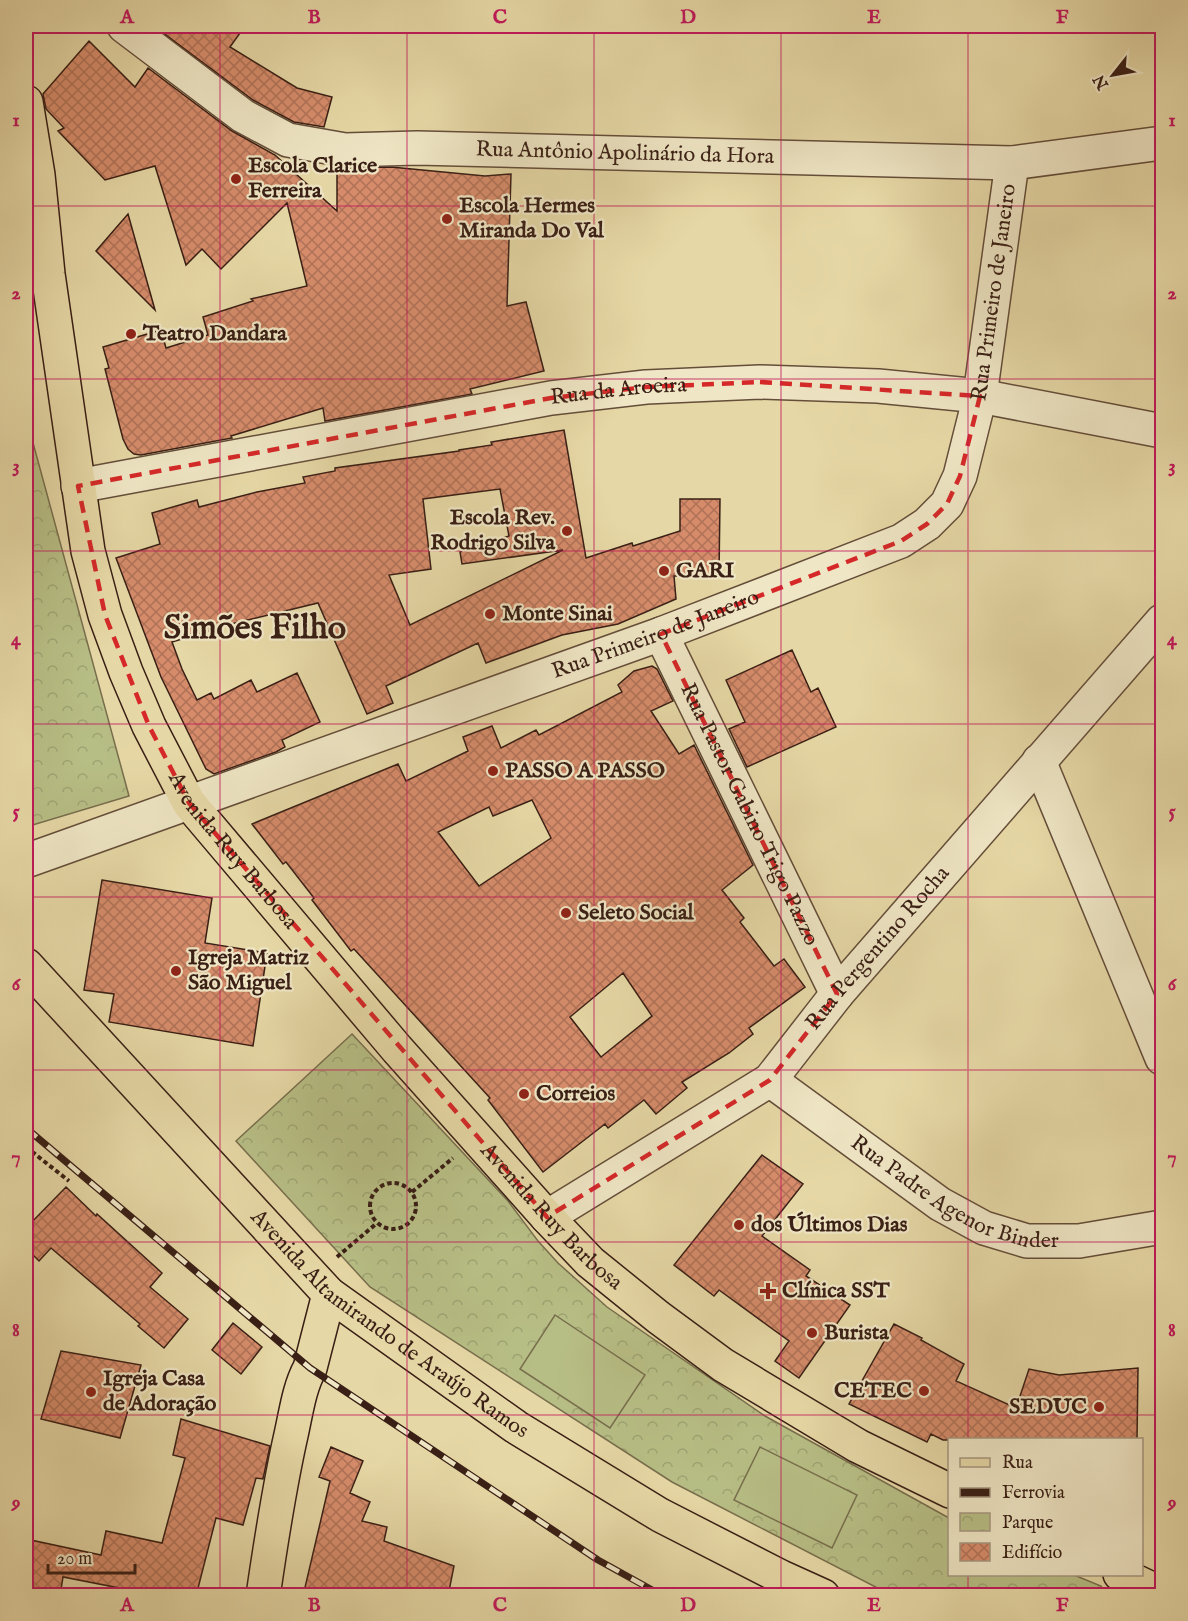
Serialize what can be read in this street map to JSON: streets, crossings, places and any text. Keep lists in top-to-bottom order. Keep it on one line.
{"streets":{"main road":["Avenida Ruy Barbosa","Avenida Altamirando de Araújo Ramos"],"street":["Rua Antônio Apolinário da Hora","Rua Primeiro de Janeiro","Rua da Aroeira","Rua Pastor Gabino Trigo Pazzo","Rua Pergentino Rocha","Rua Padre Agenor Binder"]},"crossings":[["Rua Antônio Apolinário da Hora","Rua Primeiro de Janeiro"],["Rua Primeiro de Janeiro","Rua da Aroeira"],["Rua Primeiro de Janeiro","Rua Pastor Gabino Trigo Pazzo"],["Rua Primeiro de Janeiro","Avenida Ruy Barbosa"],["Rua da Aroeira","Avenida Ruy Barbosa"],["Rua Pastor Gabino Trigo Pazzo","Rua Pergentino Rocha"],["Avenida Ruy Barbosa","Rua Pergentino Rocha"],["Rua Pergentino Rocha","Rua Padre Agenor Binder"]],"districts":["Simões Filho"],"places":{"other":["Escola Clarice Ferreira","Escola Hermes Miranda Do Val","Teatro Dandara","Escola Rev. Rodrigo Silva","GARI","Monte Sinai","PASSO A PASSO","Seleto Social","Igreja Matriz São Miguel","Correios","dos Últimos Dias","Burista","CETEC","Igreja Casa de Adoração","SEDUC"],"health":["Clínica SST"]},"legend":["Rua","Ferrovia","Parque","Edifício"],"scale_bar":"20 m","north":"bottom left","grid":{"columns":["A","B","C","D","E","F"],"rows":["1","2","3","4","5","6","7","8","9"]}}
